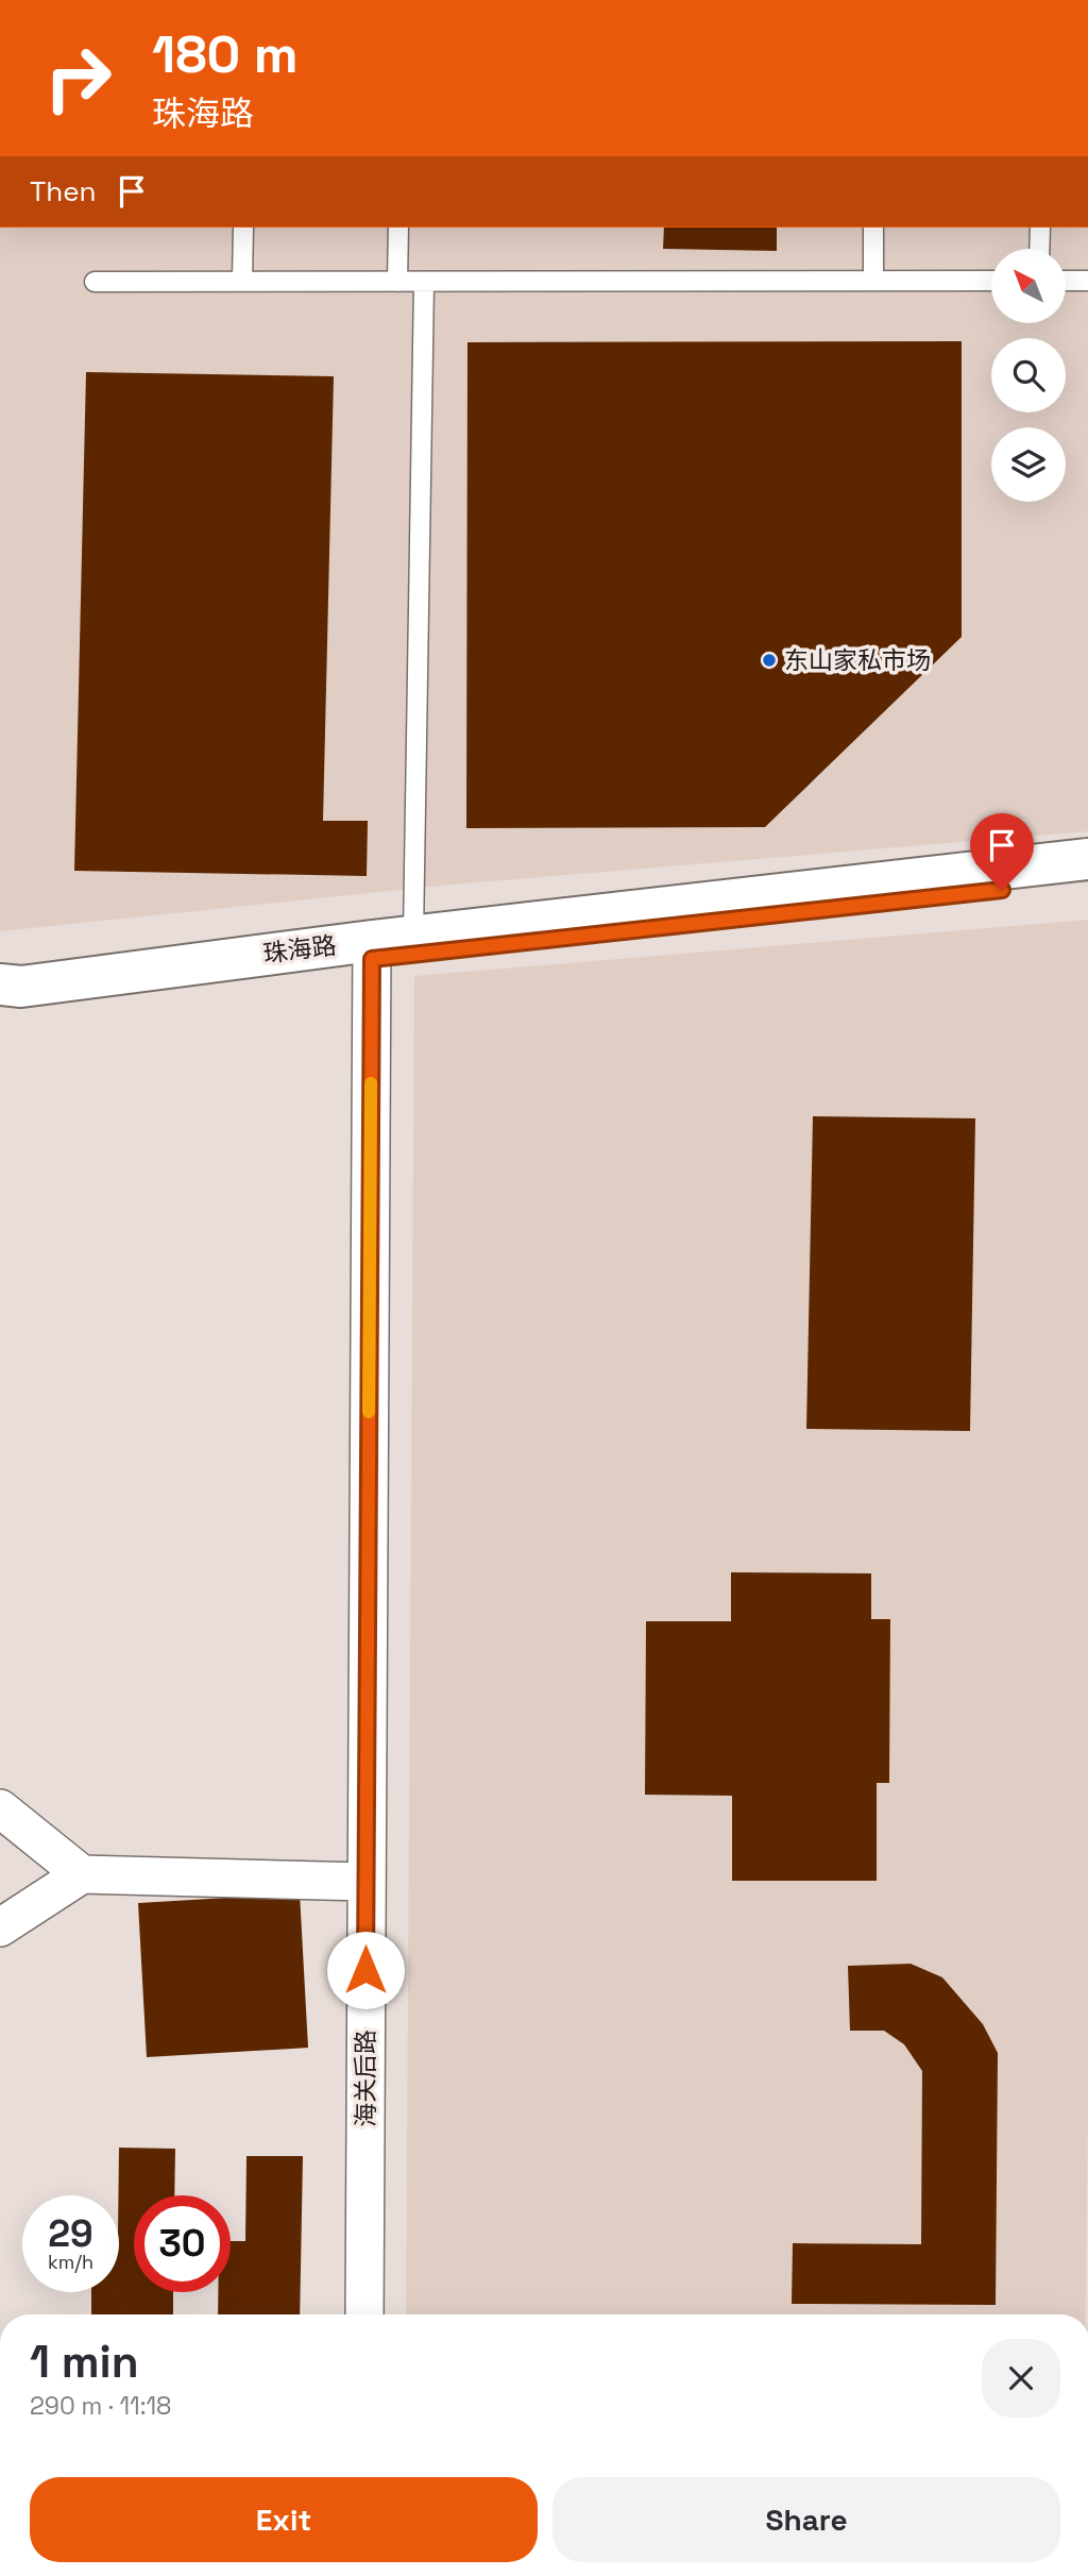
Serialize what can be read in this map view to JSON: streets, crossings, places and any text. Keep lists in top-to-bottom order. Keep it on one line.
{"streets":{"main road":["珠海路"],"street":["海关后路"]},"crossings":[["珠海路","海关后路"]],"places":["东山家私市场"],"north":"top left","page":{"turn":["180 m","珠海路"],"then":"Then","speed":"29 km/h","limit":"30","heading":["1 min","290 m · 11:18"],"buttons":["Exit","Share"]}}
